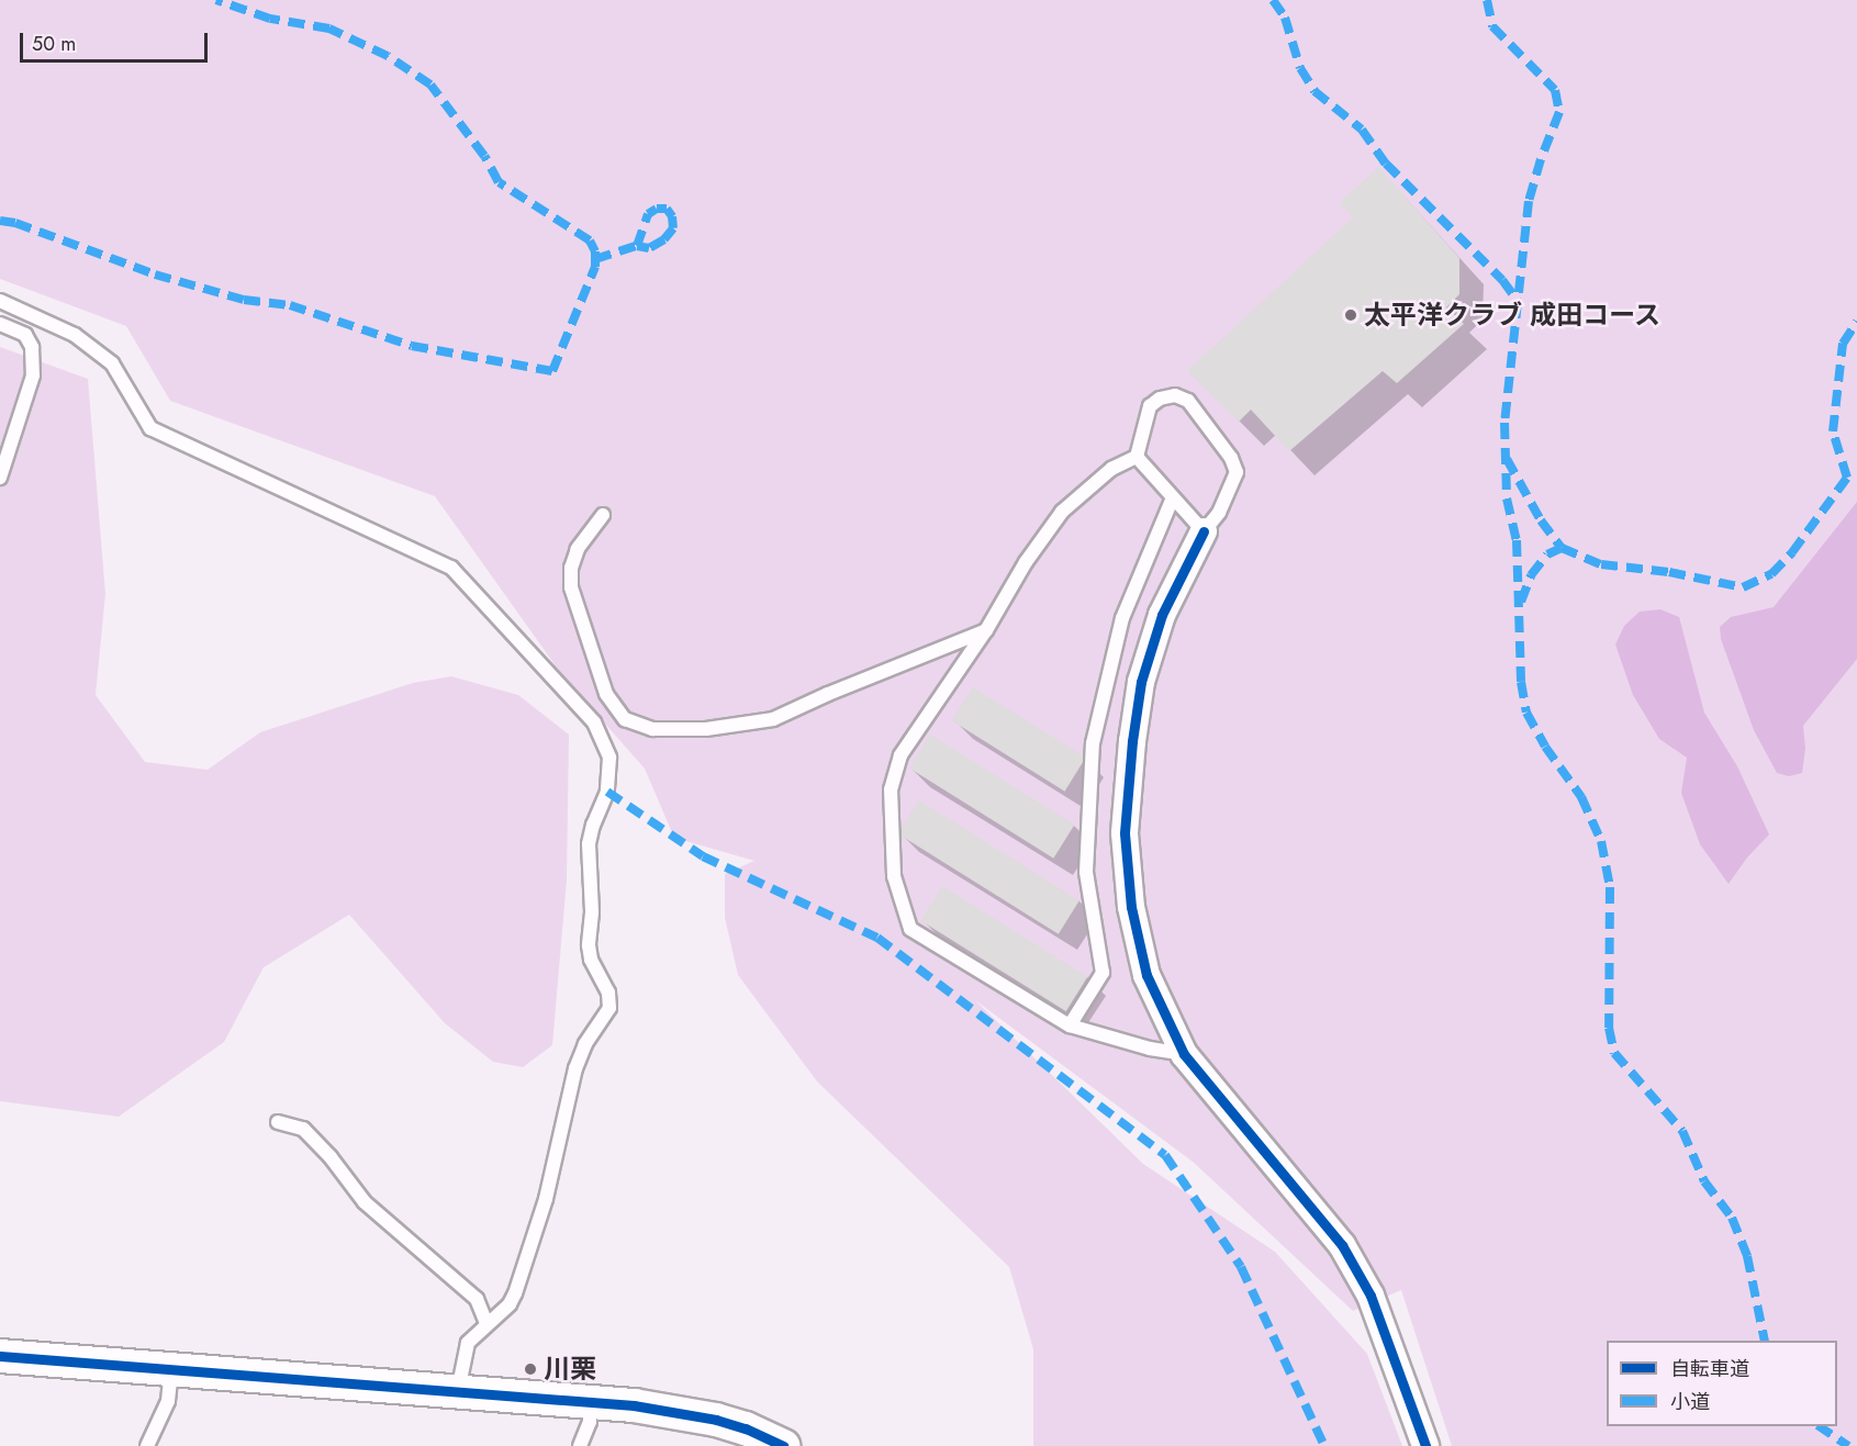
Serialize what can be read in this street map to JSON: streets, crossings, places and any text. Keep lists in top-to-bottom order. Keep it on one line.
{"places":["太平洋クラブ 成田コース","川栗"],"legend":["自転車道","小道"],"scale_bar":"50 m"}
